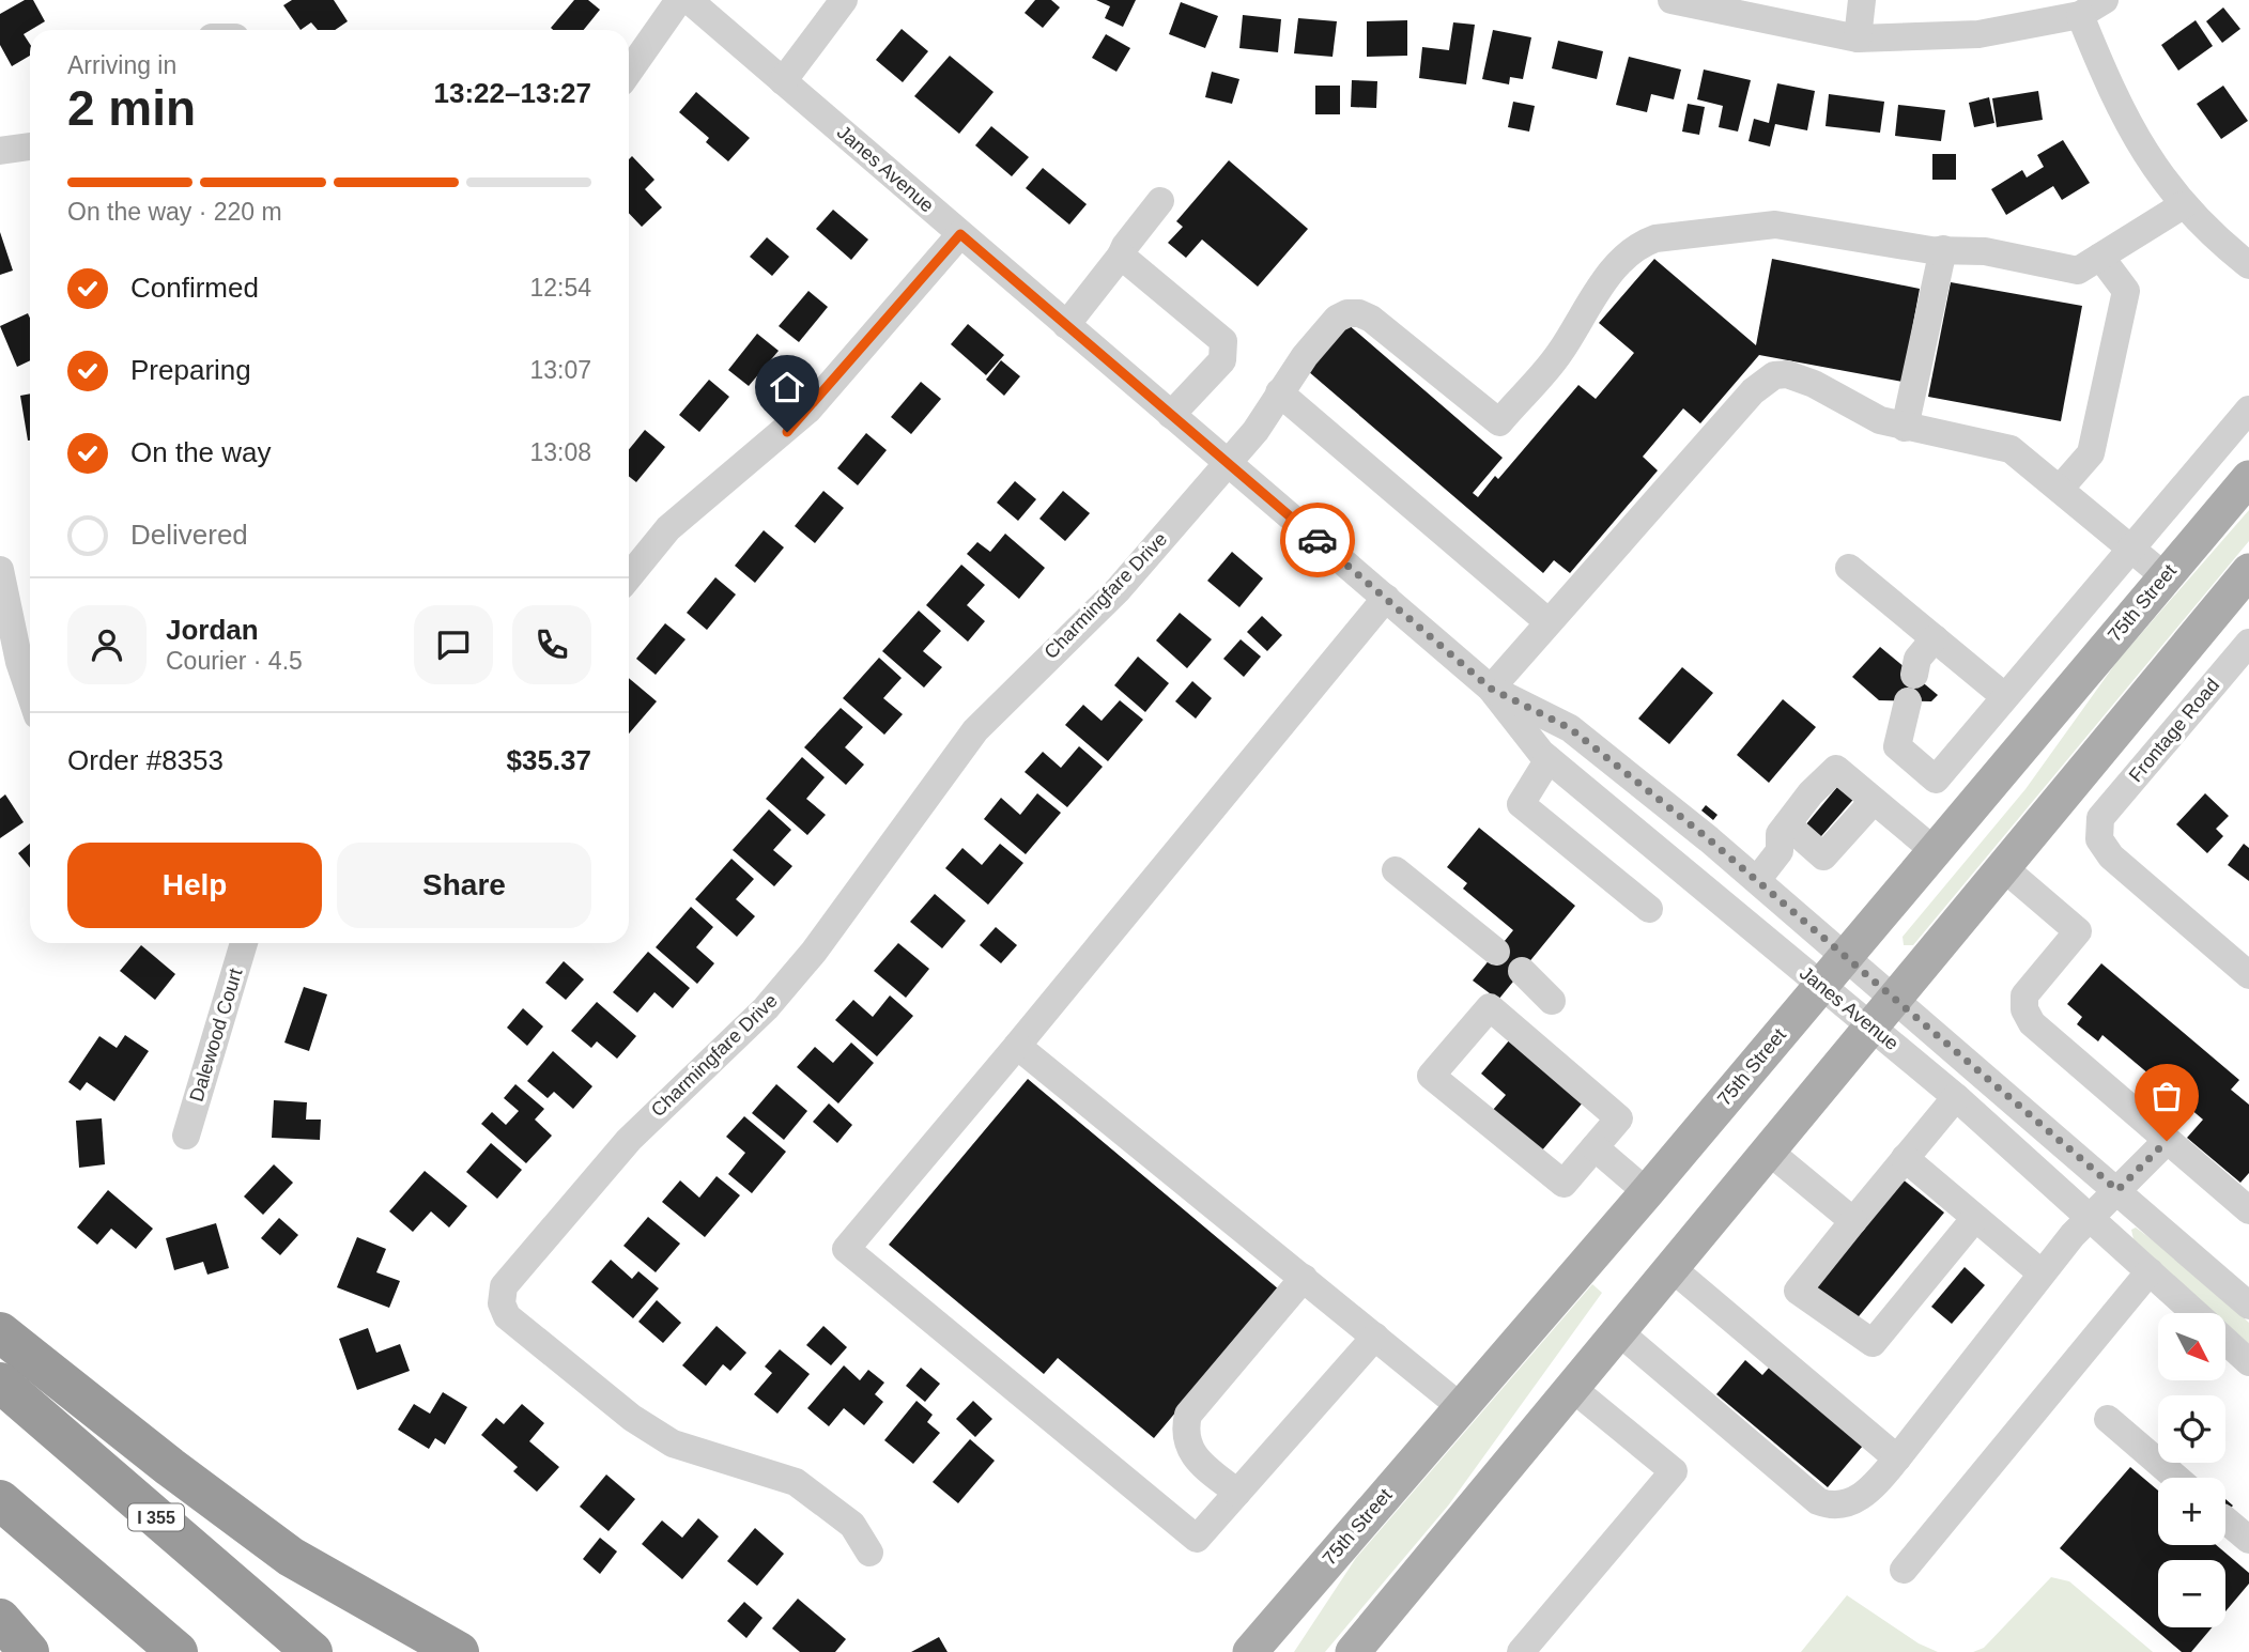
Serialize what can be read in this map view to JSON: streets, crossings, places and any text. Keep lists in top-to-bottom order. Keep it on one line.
{"streets":{"highway":["I 355"],"main road":["75th Street"],"street":["Janes Avenue","Charmingfare Drive","Frontage Road","Dalewood Court"]},"crossings":[["Janes Avenue","Charmingfare Drive"],["Janes Avenue","75th Street"]],"north":"bottom right","page":{"heading":["2 min","Arriving in","13:22–13:27"],"panel":["Jordan","Courier · 4.5","Order #8353","$35.37"],"bar":"On the way · 220 m","list":[["Confirmed","12:54"],["Preparing","13:07"],["On the way","13:08"],"Delivered"],"buttons":["Help","Share"],"map_buttons":["+","−"]}}
